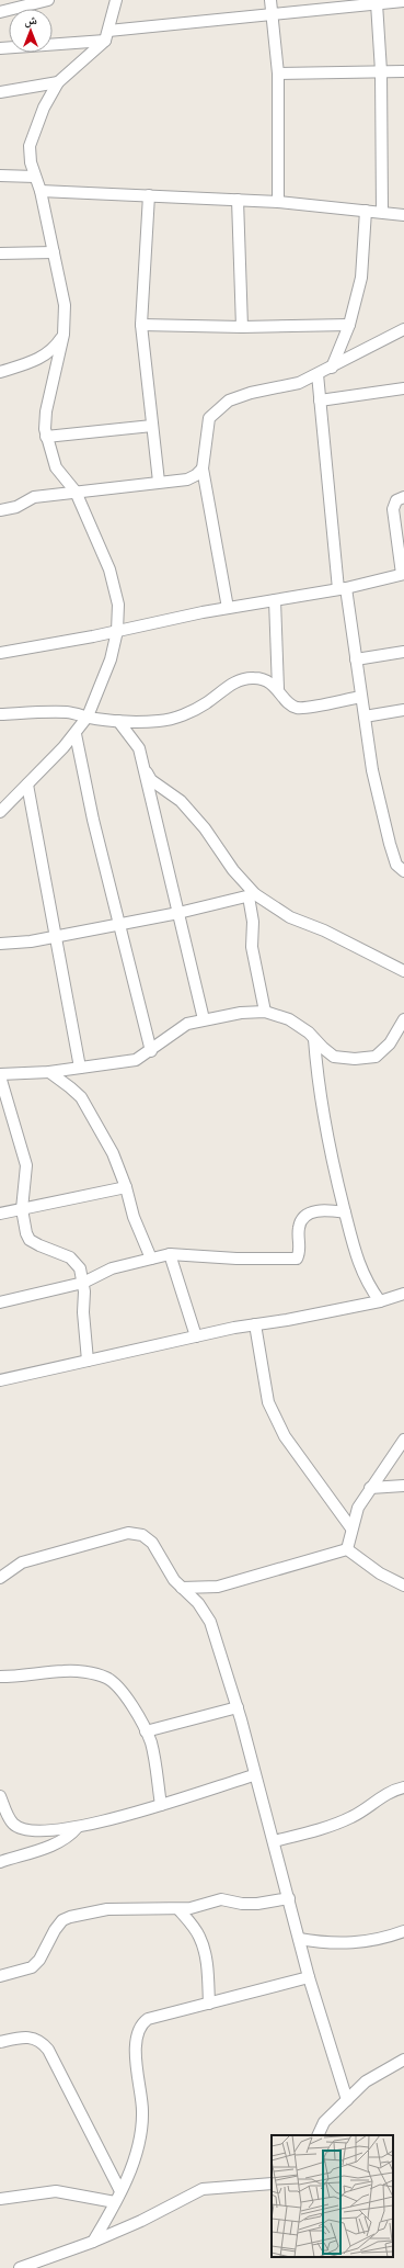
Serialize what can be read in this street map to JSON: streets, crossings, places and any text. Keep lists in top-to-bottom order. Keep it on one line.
{"north":"top"}
